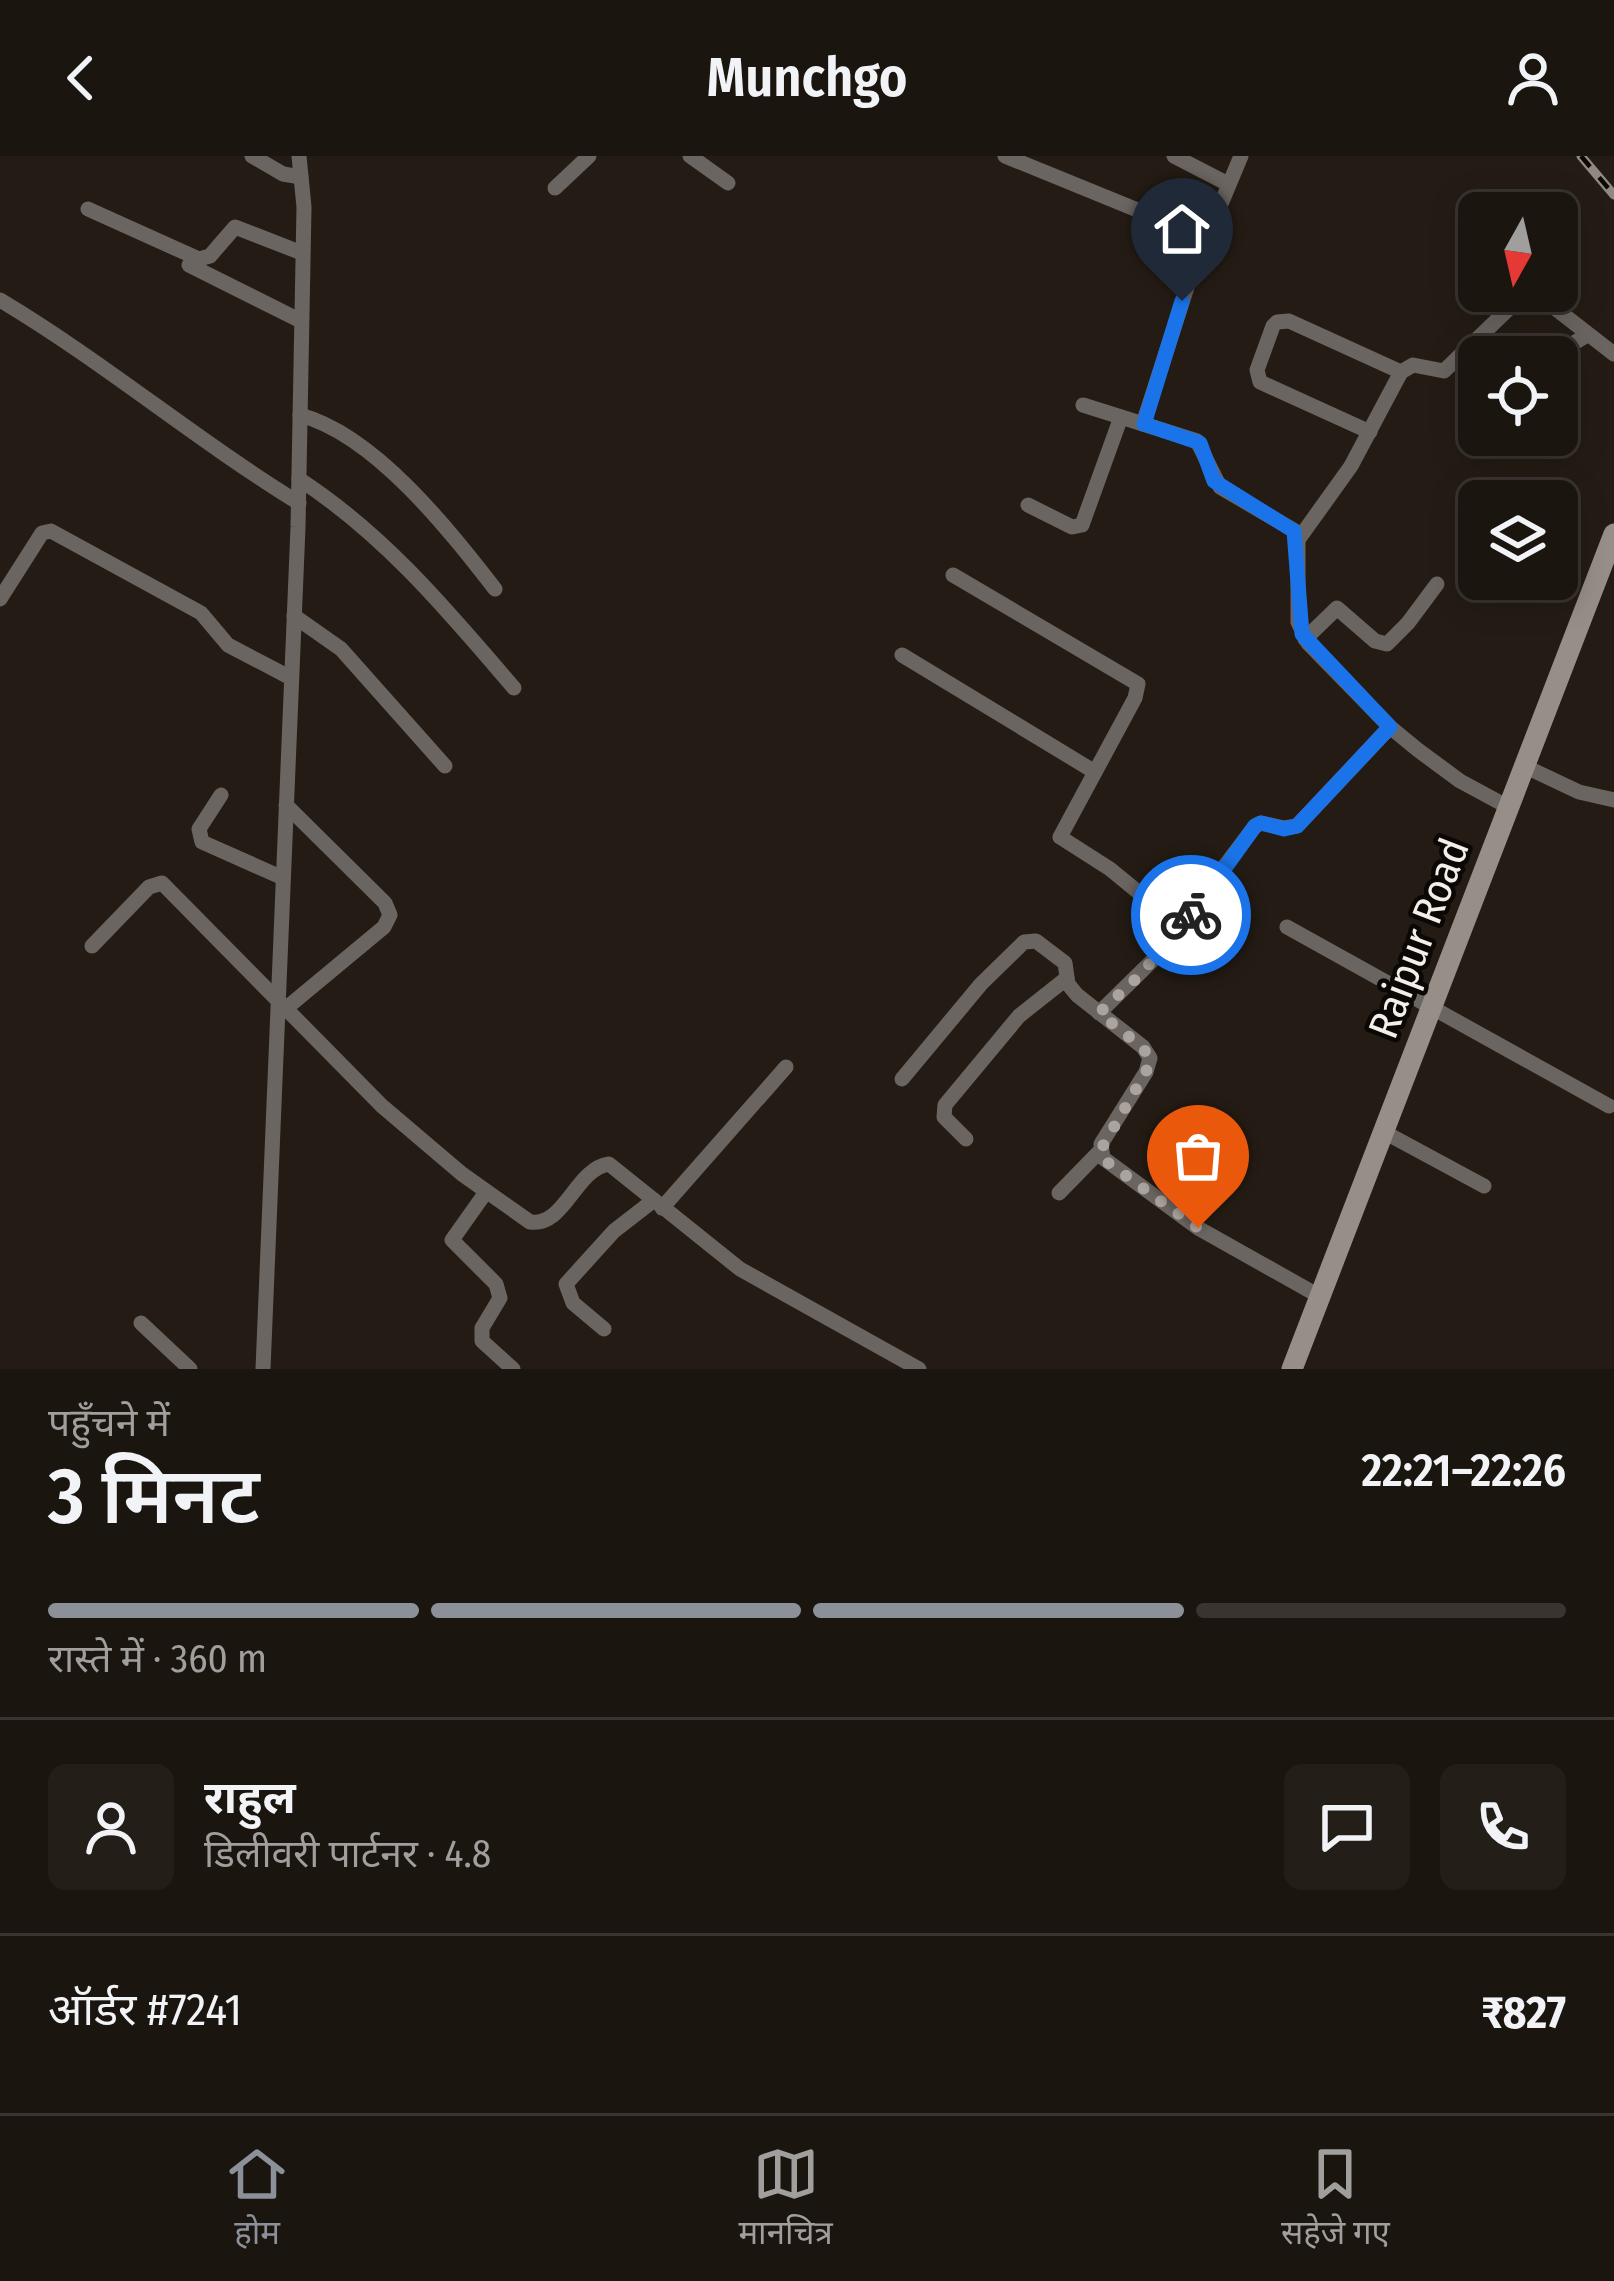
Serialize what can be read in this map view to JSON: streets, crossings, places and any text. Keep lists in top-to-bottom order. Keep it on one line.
{"streets":{"main road":["Raipur Road"]},"north":"bottom","page":{"header":"Munchgo","heading":["3 मिनट","पहुँचने में","22:21–22:26"],"panel":["राहुल","डिलीवरी पार्टनर · 4.8","ऑर्डर #7241","₹827"],"bar":"रास्ते में · 360 m","tabs":["होम","मानचित्र","सहेजे गए"]}}
